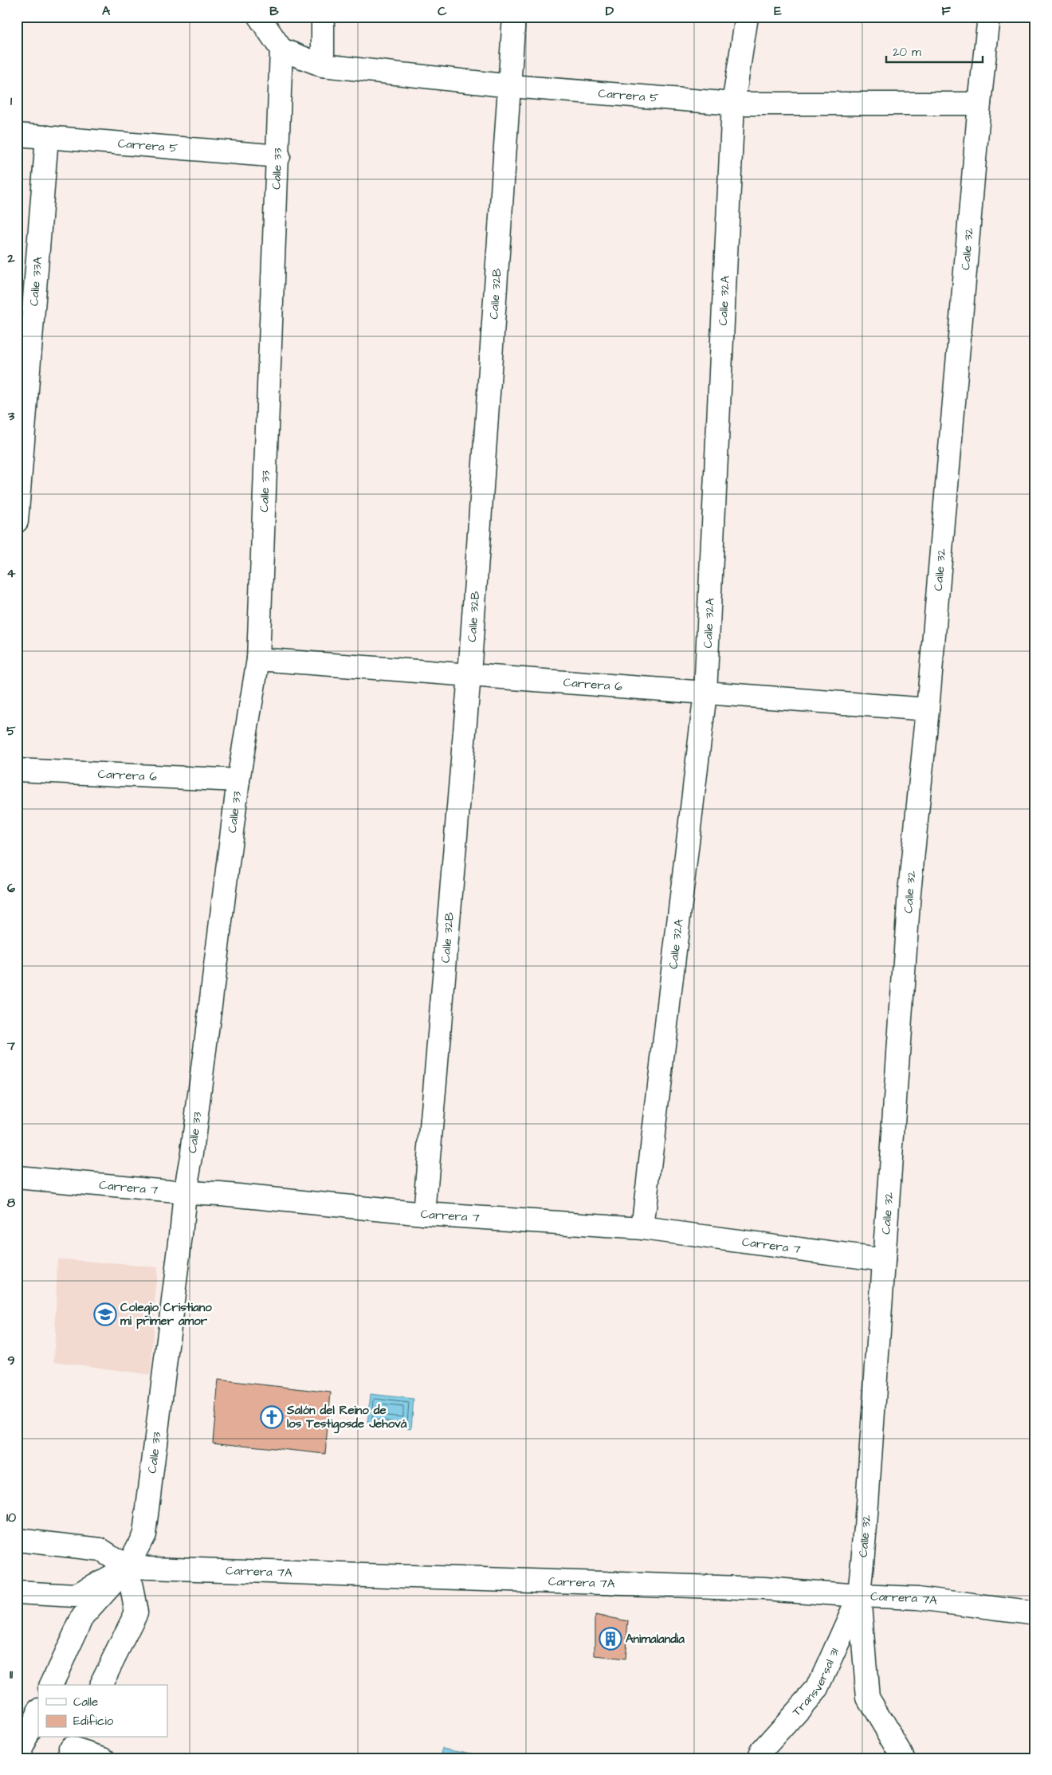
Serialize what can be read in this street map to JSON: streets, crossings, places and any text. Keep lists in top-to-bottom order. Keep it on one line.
{"streets":{"street":["Carrera 5","Calle 33","Calle 32","Calle 33A","Calle 32B","Calle 32A","Carrera 6","Carrera 7","Carrera 7A","Transversal 31"]},"crossings":[["Carrera 5","Calle 33"],["Carrera 5","Calle 32"],["Carrera 5","Calle 33A"],["Carrera 5","Calle 32B"],["Carrera 5","Calle 32A"],["Calle 33","Carrera 6"],["Calle 33","Carrera 7"],["Calle 33","Carrera 7A"],["Calle 32","Carrera 6"],["Calle 32","Carrera 7"],["Calle 32","Carrera 7A"],["Calle 32","Transversal 31"],["Calle 32B","Carrera 6"],["Calle 32B","Carrera 7"],["Calle 32A","Carrera 6"],["Calle 32A","Carrera 7"],["Carrera 7A","Transversal 31"]],"places":{"school or university":["Colegio Cristiano mi primer amor"],"church":["Salón del Reino de los Testigosde Jehová"],"building":["Animalandia"]},"legend":["Calle","Edificio"],"scale_bar":"20 m","grid":{"columns":["A","B","C","D","E","F"],"rows":["1","2","3","4","5","6","7","8","9","10","11"]}}
